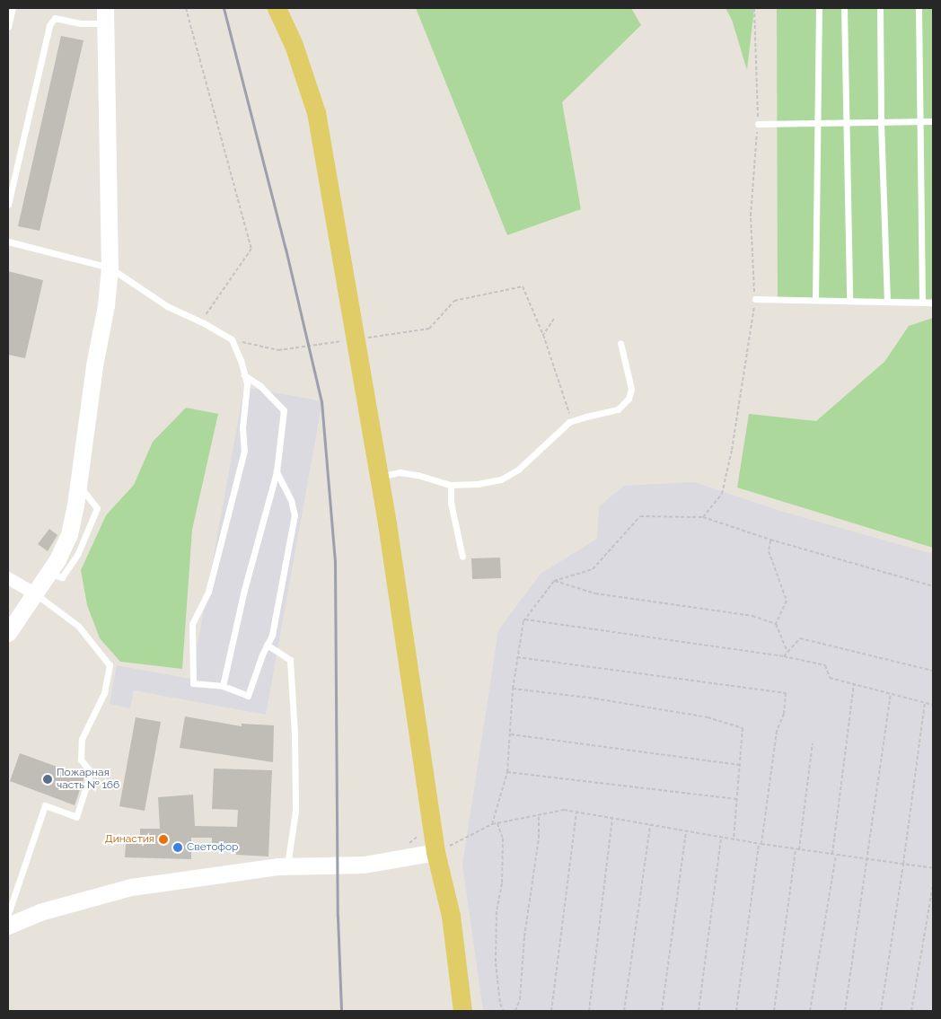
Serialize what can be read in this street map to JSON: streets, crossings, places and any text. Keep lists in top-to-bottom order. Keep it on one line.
{"places":["Пожарная часть № 166","Династия","Светофор"]}
